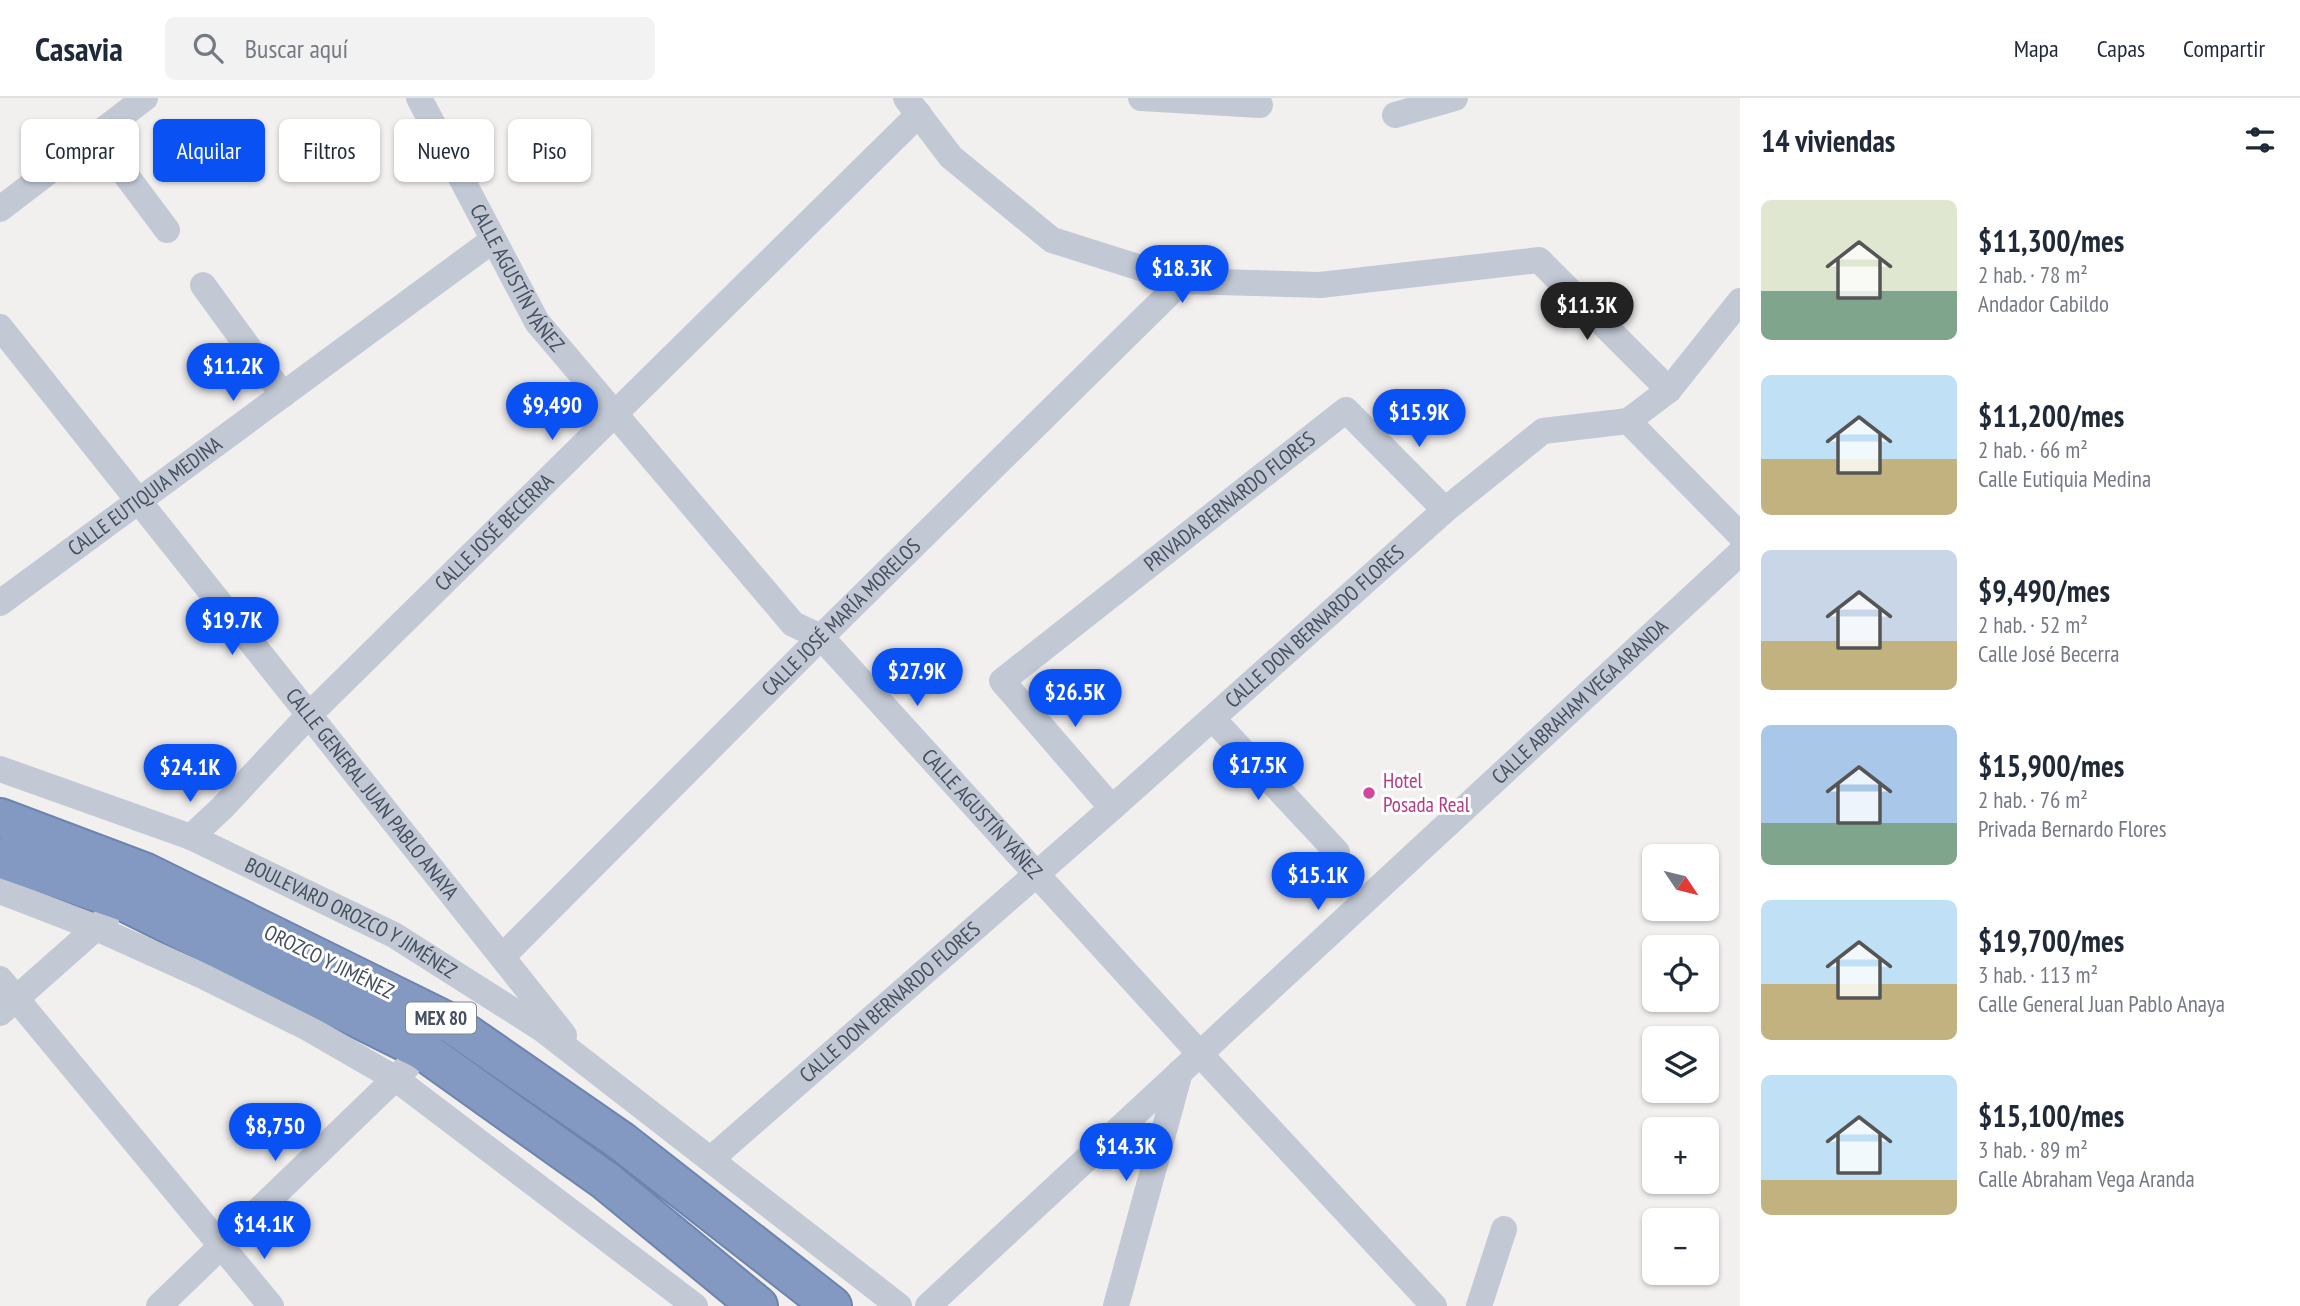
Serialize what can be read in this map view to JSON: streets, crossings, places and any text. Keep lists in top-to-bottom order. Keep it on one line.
{"streets":{"highway":["OROZCO Y JIMÉNEZ","MEX 80"],"street":["CALLE AGUSTÍN YÁÑEZ","CALLE EUTIQUIA MEDINA","PRIVADA BERNARDO FLORES","CALLE JOSÉ BECERRA","CALLE JOSÉ MARÍA MORELOS","CALLE DON BERNARDO FLORES","CALLE ABRAHAM VEGA ARANDA","CALLE GENERAL JUAN PABLO ANAYA","BOULEVARD OROZCO Y JIMÉNEZ"]},"crossings":[["CALLE AGUSTÍN YÁÑEZ","CALLE EUTIQUIA MEDINA"],["CALLE AGUSTÍN YÁÑEZ","CALLE JOSÉ BECERRA"],["CALLE AGUSTÍN YÁÑEZ","CALLE JOSÉ MARÍA MORELOS"],["CALLE AGUSTÍN YÁÑEZ","CALLE DON BERNARDO FLORES"],["CALLE AGUSTÍN YÁÑEZ","CALLE ABRAHAM VEGA ARANDA"],["CALLE EUTIQUIA MEDINA","CALLE GENERAL JUAN PABLO ANAYA"],["PRIVADA BERNARDO FLORES","CALLE DON BERNARDO FLORES"],["CALLE JOSÉ BECERRA","CALLE GENERAL JUAN PABLO ANAYA"],["CALLE JOSÉ BECERRA","BOULEVARD OROZCO Y JIMÉNEZ"],["CALLE JOSÉ MARÍA MORELOS","CALLE GENERAL JUAN PABLO ANAYA"],["CALLE DON BERNARDO FLORES","BOULEVARD OROZCO Y JIMÉNEZ"],["CALLE GENERAL JUAN PABLO ANAYA","BOULEVARD OROZCO Y JIMÉNEZ"]],"places":["Hotel Posada Real"],"north":"bottom right","page":{"header":"Casavia","search":"Buscar aquí","nav":["Mapa","Capas","Compartir"],"heading":"14 viviendas","chip":["Comprar","Alquilar","Filtros","Nuevo","Piso"],"list":[{"name":"$11,300/mes","note":"2 hab. · 78 m² · Andador Cabildo"},{"name":"$11,200/mes","note":"2 hab. · 66 m² · Calle Eutiquia Medina"},{"name":"$9,490/mes","note":"2 hab. · 52 m² · Calle José Becerra"},{"name":"$15,900/mes","note":"2 hab. · 76 m² · Privada Bernardo Flores"},{"name":"$19,700/mes","note":"3 hab. · 113 m² · Calle General Juan Pablo Anaya"},{"name":"$15,100/mes","note":"3 hab. · 89 m² · Calle Abraham Vega Aranda"}],"price":["$18.3K","$11.3K","$11.2K","$9,490","$15.9K","$19.7K","$27.9K","$26.5K","$17.5K","$24.1K","$15.1K","$8,750","$14.3K","$14.1K"],"map_buttons":["+","−"]}}
